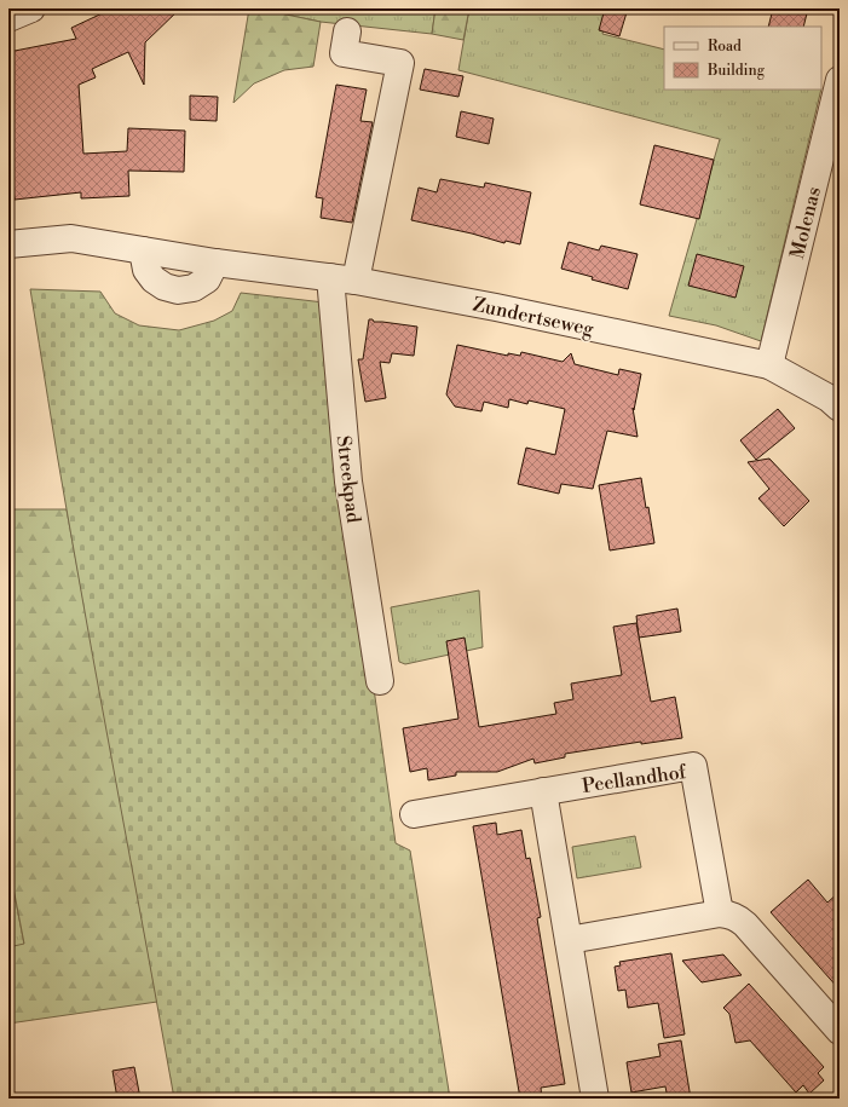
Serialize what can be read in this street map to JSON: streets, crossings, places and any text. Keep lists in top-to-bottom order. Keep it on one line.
{"streets":{"street":["Molenas","Zundertseweg","Streekpad","Peellandhof"]},"crossings":[["Molenas","Zundertseweg"],["Zundertseweg","Streekpad"]],"legend":["Road","Building"]}
